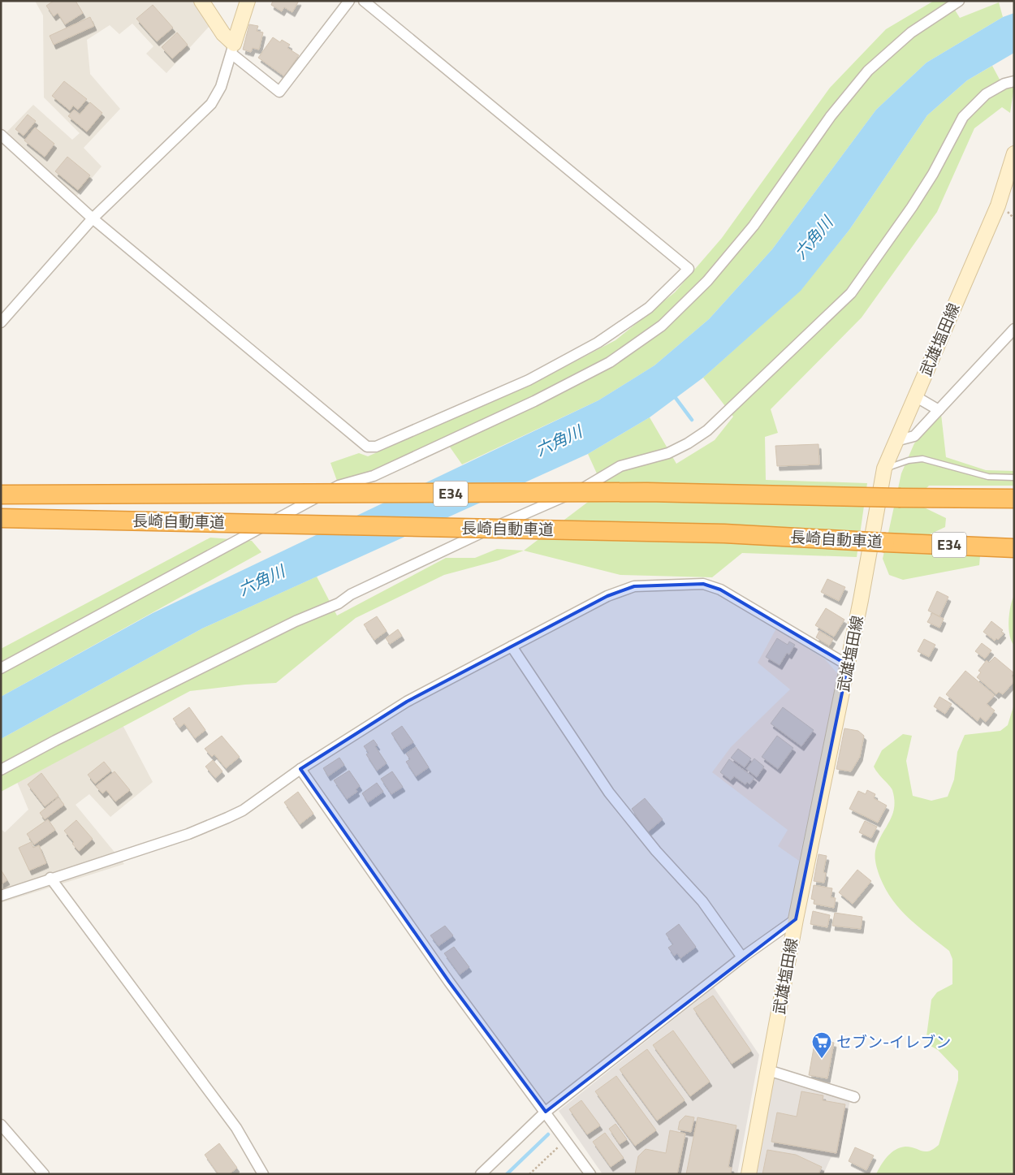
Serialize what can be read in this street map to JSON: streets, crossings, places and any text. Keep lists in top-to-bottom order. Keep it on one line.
{"streets":{"highway":["E34","長崎自動車道"],"main road":["武雄塩田線"]},"water":["六角川"],"places":{"supermarket":["セブン-イレブン"]}}
